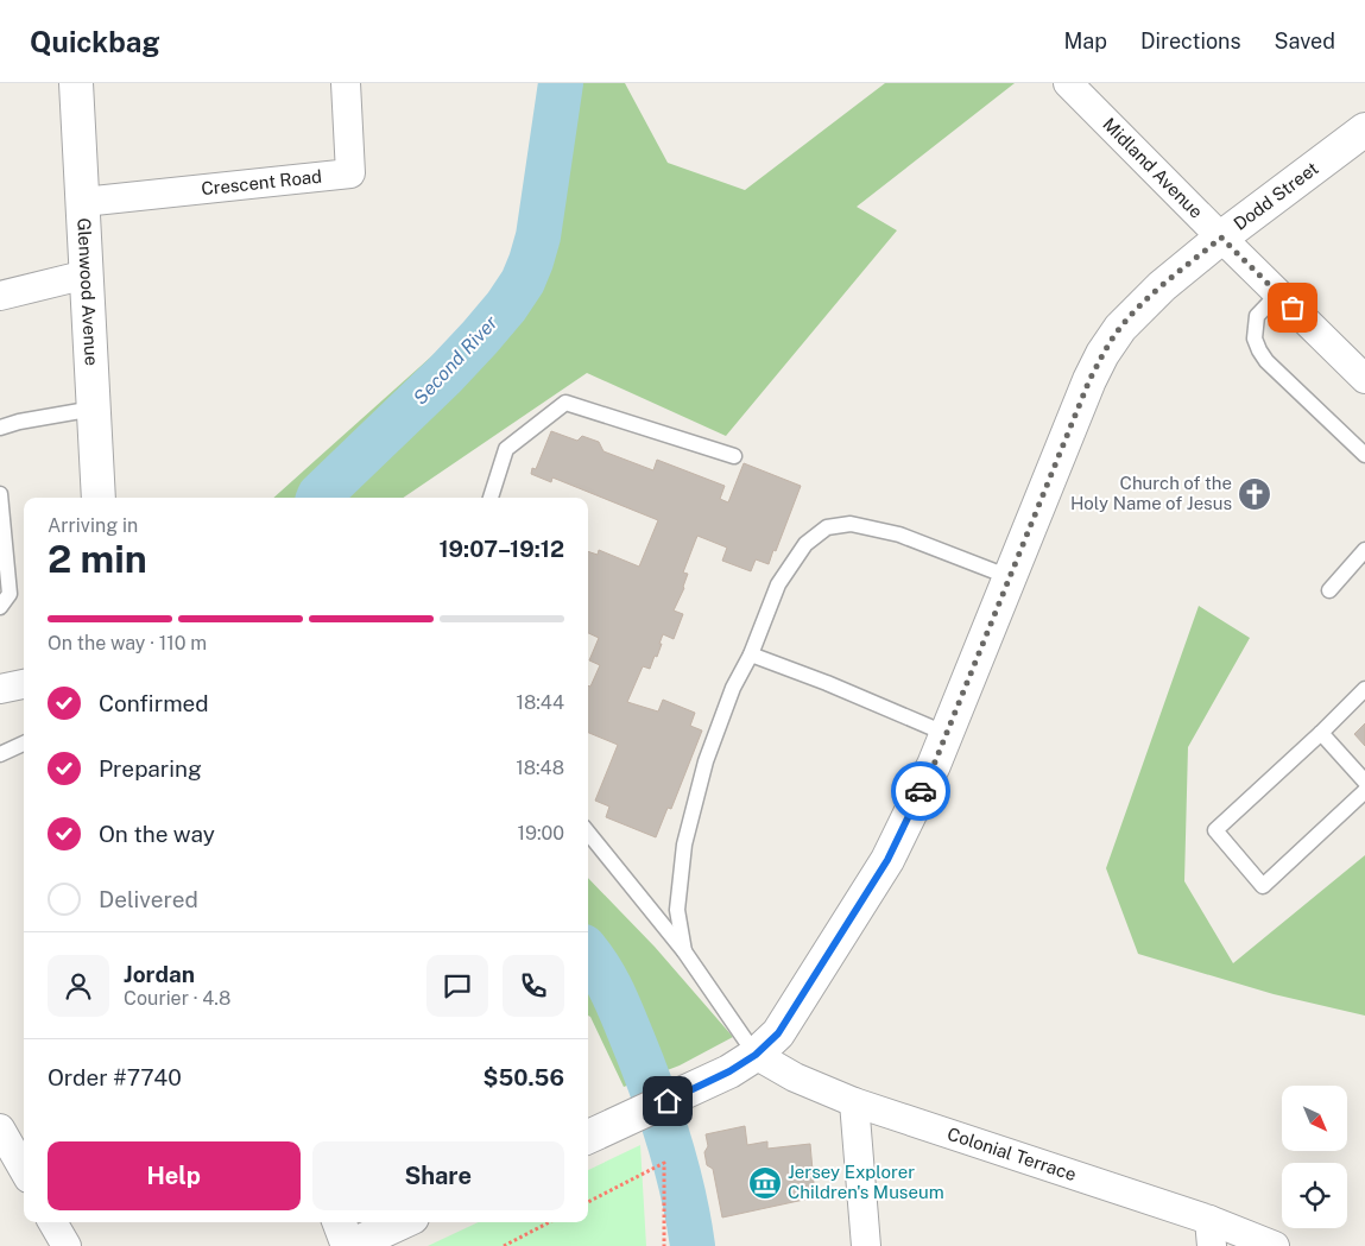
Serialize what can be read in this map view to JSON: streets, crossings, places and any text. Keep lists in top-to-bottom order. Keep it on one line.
{"streets":{"street":["Midland Avenue","Crescent Road","Dodd Street","Glenwood Avenue","Colonial Terrace"]},"crossings":[["Midland Avenue","Dodd Street"],["Crescent Road","Glenwood Avenue"],["Dodd Street","Colonial Terrace"]],"water":["Second River"],"places":{"church":["Church of the Holy Name of Jesus"],"museum":["Jersey Explorer Children's Museum"]},"north":"bottom right","page":{"header":"Quickbag","nav":["Map","Directions","Saved"],"heading":["2 min","Arriving in","19:07–19:12"],"panel":["Jordan","Courier · 4.8","Order #7740","$50.56"],"bar":"On the way · 110 m","list":[["Confirmed","18:44"],["Preparing","18:48"],["On the way","19:00"],"Delivered"],"buttons":["Help","Share"]}}
